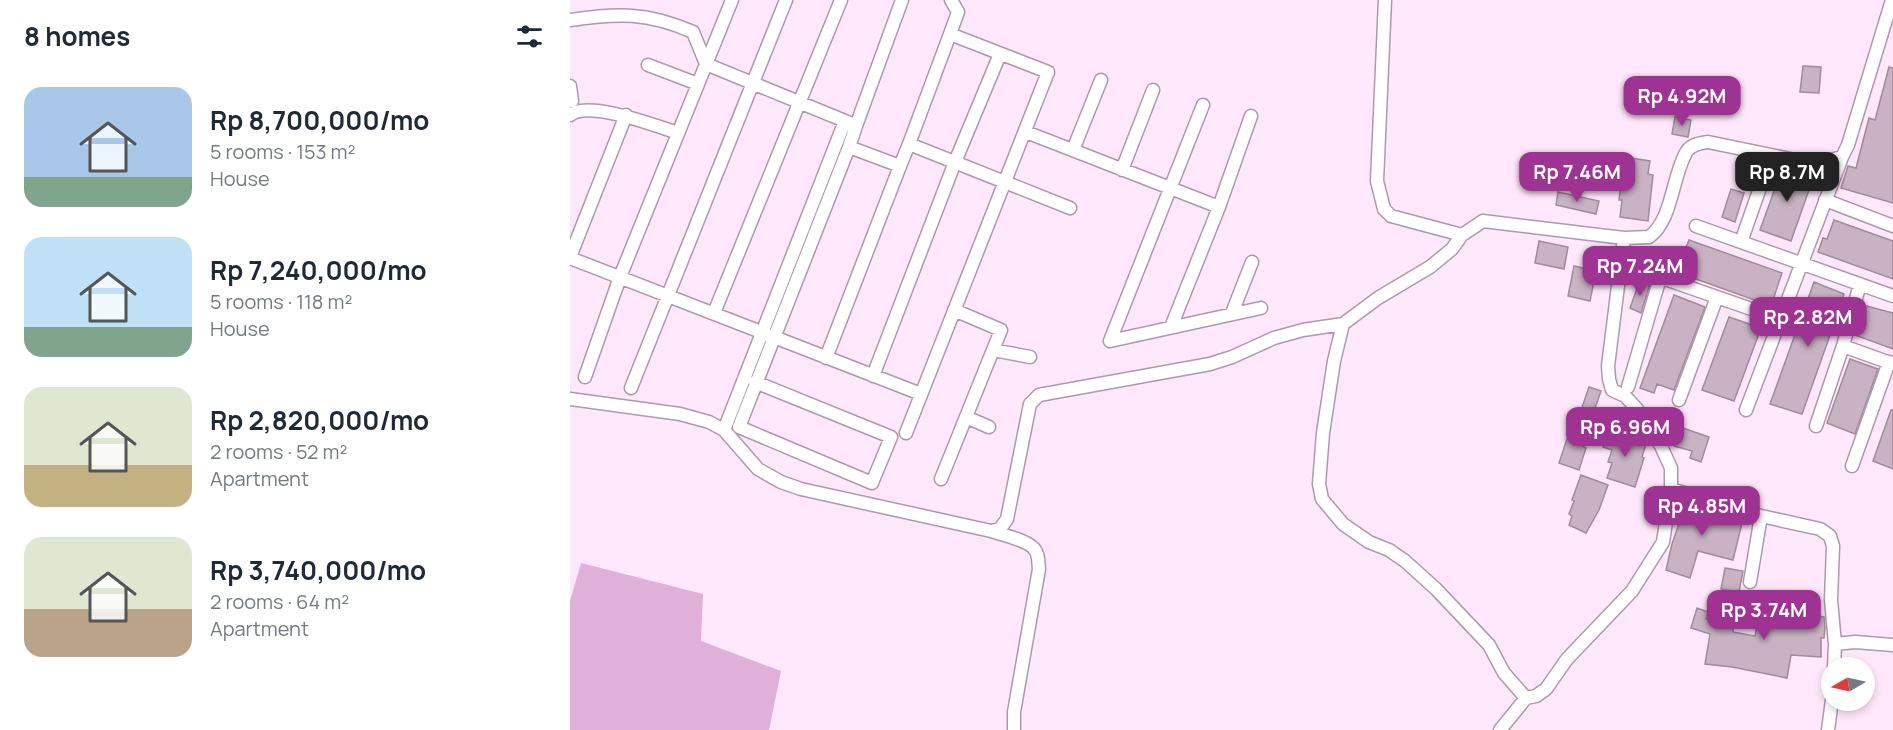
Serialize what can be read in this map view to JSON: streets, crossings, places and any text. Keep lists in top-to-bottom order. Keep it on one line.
{"north":"left","page":{"heading":"8 homes","list":[{"name":"Rp 8,700,000/mo","note":"5 rooms · 153 m² · House"},{"name":"Rp 7,240,000/mo","note":"5 rooms · 118 m² · House"},{"name":"Rp 2,820,000/mo","note":"2 rooms · 52 m² · Apartment"},{"name":"Rp 3,740,000/mo","note":"2 rooms · 64 m² · Apartment"}],"price":["Rp 4.92M","Rp 7.46M","Rp 8.7M","Rp 7.24M","Rp 2.82M","Rp 6.96M","Rp 4.85M","Rp 3.74M"]}}
